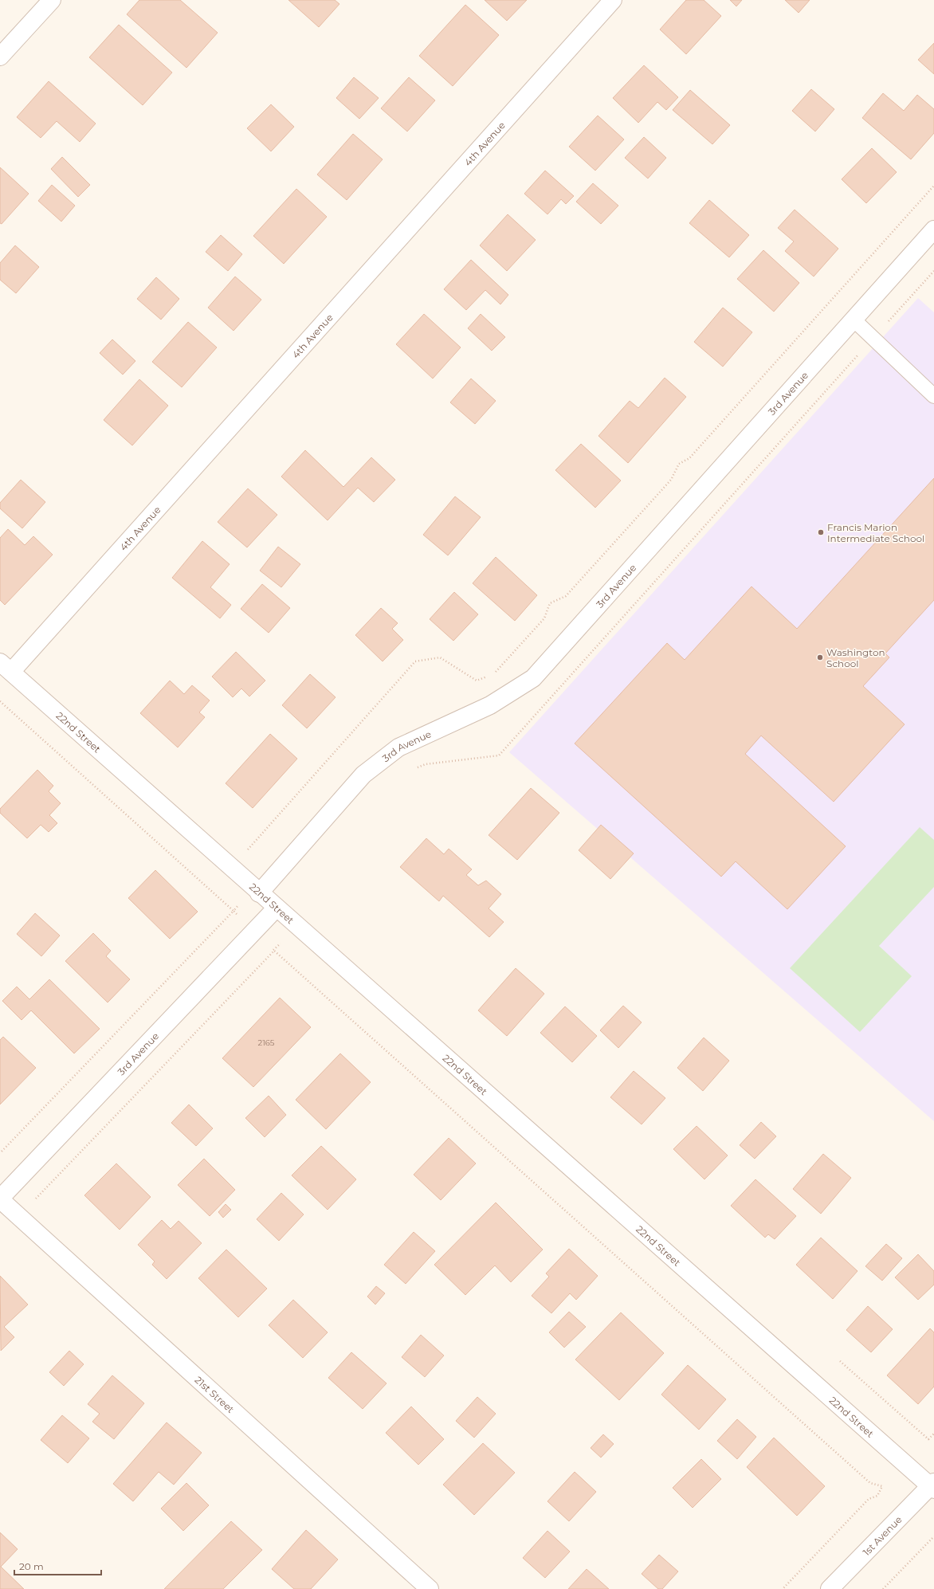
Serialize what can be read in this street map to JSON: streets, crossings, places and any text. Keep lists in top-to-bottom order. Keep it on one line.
{"streets":{"street":["4th Avenue","3rd Avenue","22nd Street","21st Street","1st Avenue"]},"crossings":[["4th Avenue","22nd Street"],["3rd Avenue","22nd Street"],["3rd Avenue","21st Street"],["22nd Street","1st Avenue"]],"places":["Francis Marion Intermediate School","Washington School"],"house_numbers":["2165"],"scale_bar":"20 m"}
